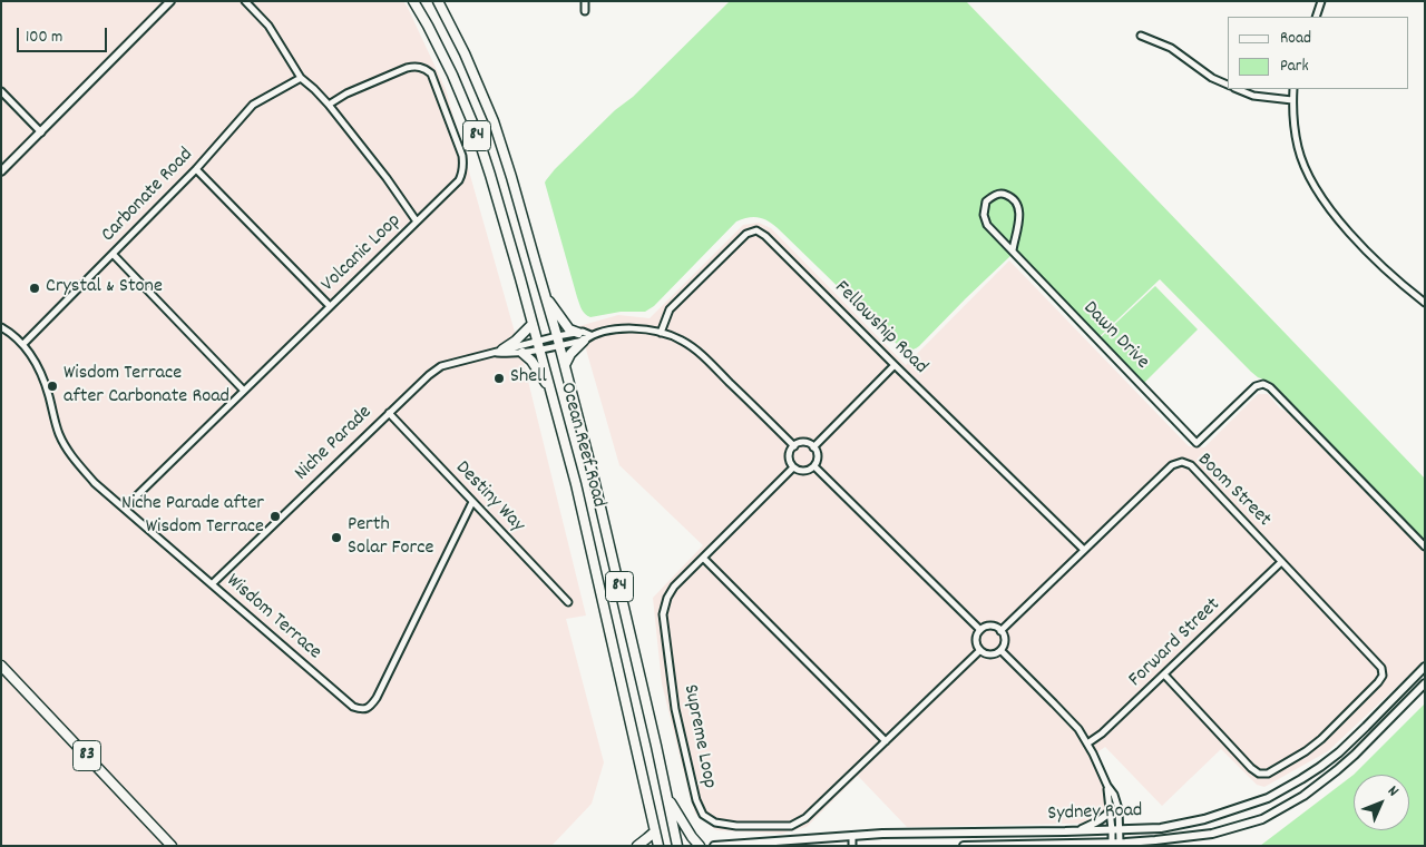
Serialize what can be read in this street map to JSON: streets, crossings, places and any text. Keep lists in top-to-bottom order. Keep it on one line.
{"streets":{"main road":["84","Ocean Reef Road","83"],"street":["Carbonate Road","Volcanic Loop","Fellowship Road","Dawn Drive","Niche Parade","Boom Street","Destiny Way","Wisdom Terrace","Forward Street","Supreme Loop","Sydney Road"]},"crossings":[["Carbonate Road","Wisdom Terrace"],["Volcanic Loop","Wisdom Terrace"],["Fellowship Road","Niche Parade"],["Fellowship Road","Boom Street"],["Niche Parade","Ocean Reef Road"],["Niche Parade","Destiny Way"],["Niche Parade","Wisdom Terrace"],["Niche Parade","Supreme Loop"],["Boom Street","Forward Street"],["Boom Street","Supreme Loop"],["Destiny Way","Wisdom Terrace"]],"places":["Crystal & Stone","Shell","Wisdom Terrace after Carbonate Road","Niche Parade after Wisdom Terrace","Perth Solar Force"],"legend":["Road","Park"],"scale_bar":"100 m","north":"top right"}
